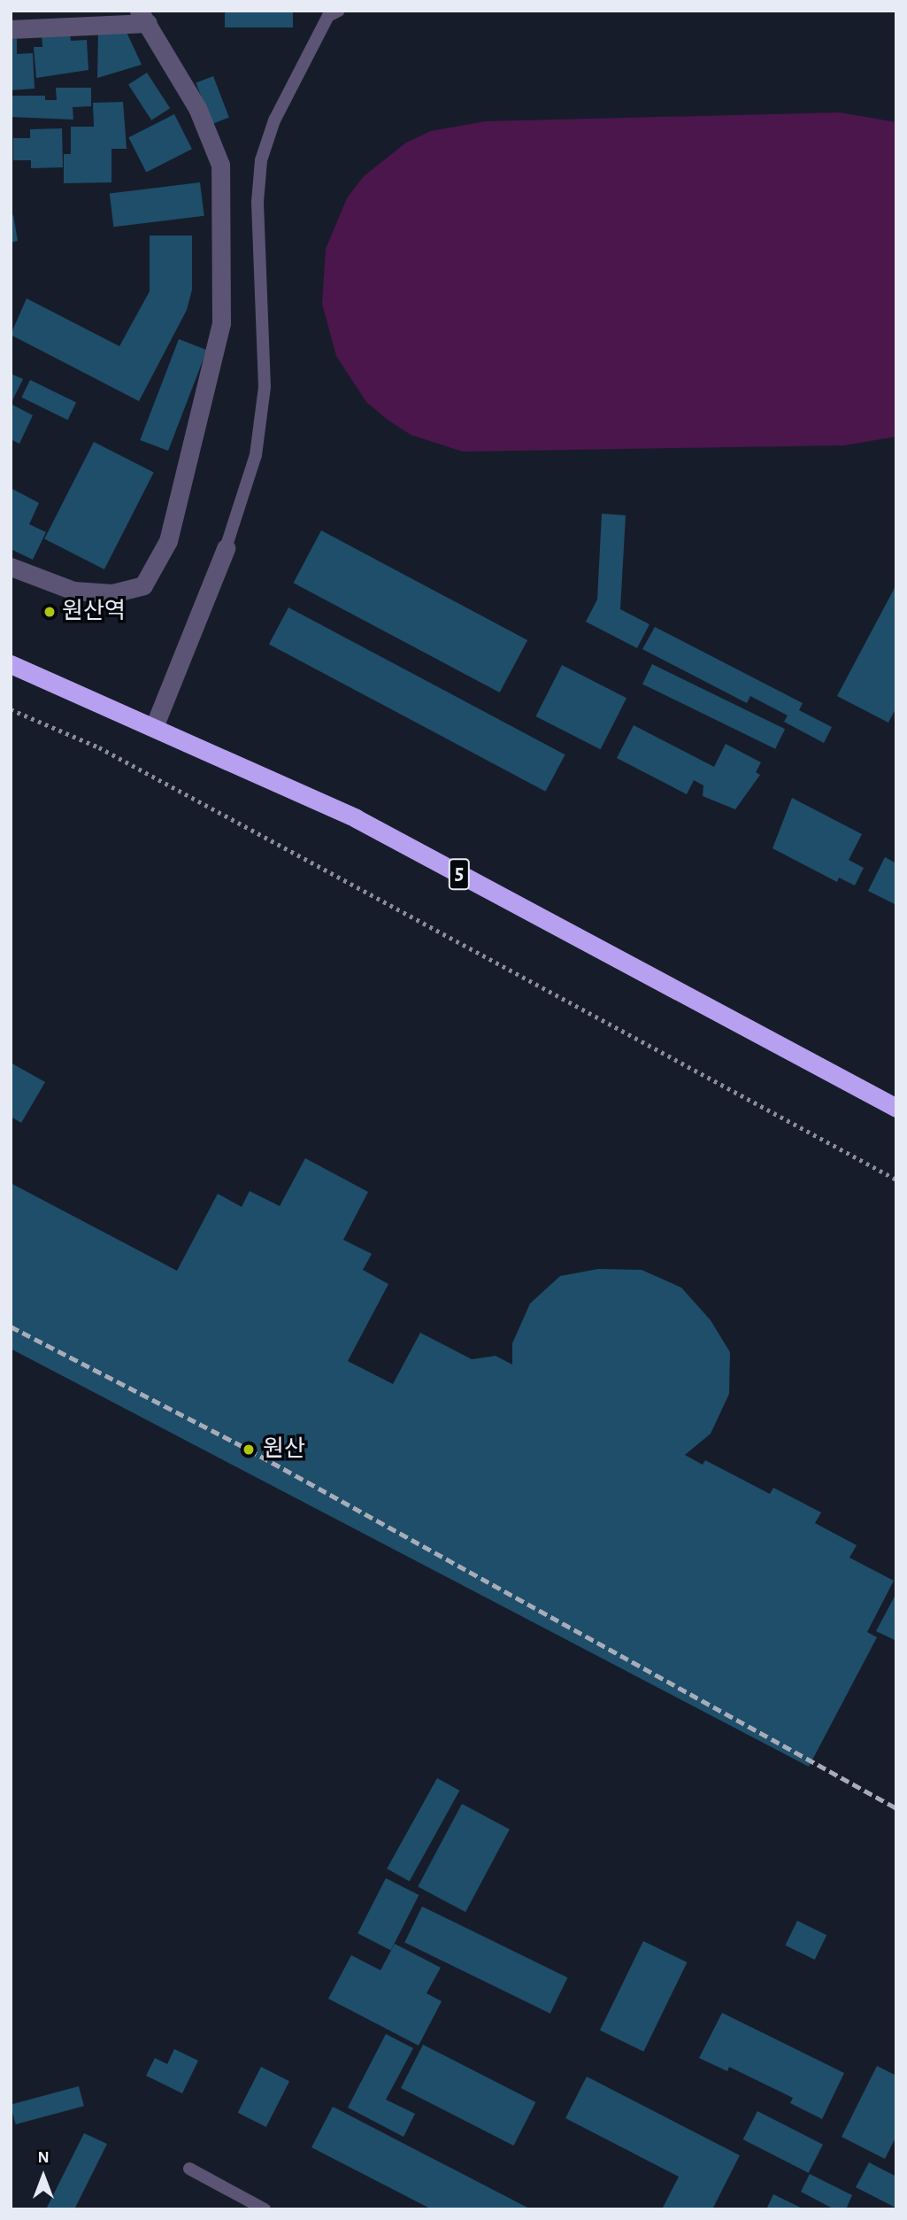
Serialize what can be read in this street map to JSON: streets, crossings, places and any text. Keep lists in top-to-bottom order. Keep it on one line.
{"streets":{"highway":["5"]},"places":["원산역","원산"],"north":"top"}
